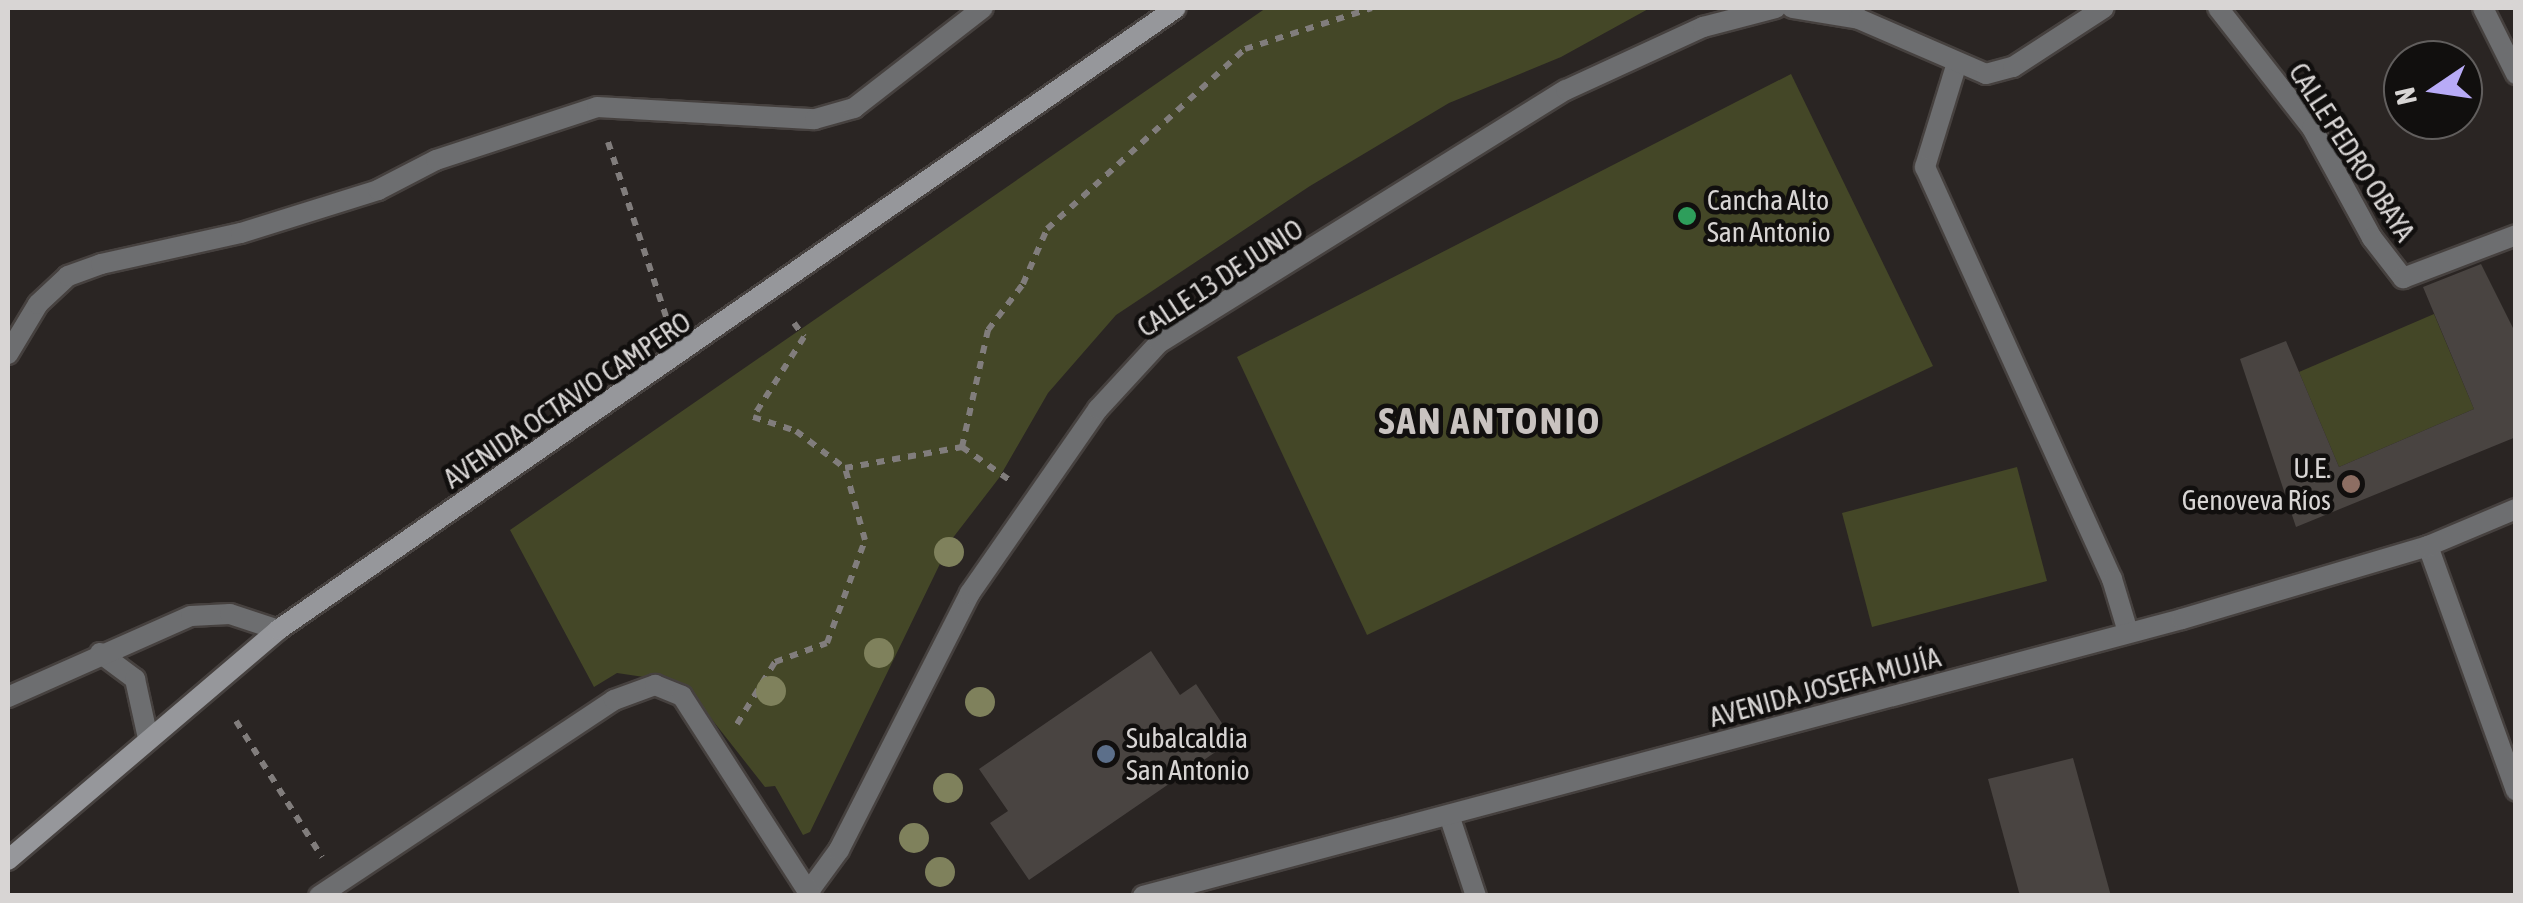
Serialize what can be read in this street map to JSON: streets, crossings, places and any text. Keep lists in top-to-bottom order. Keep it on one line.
{"streets":{"main road":["AVENIDA OCTAVIO CAMPERO"],"street":["CALLE PEDRO OBAYA","CALLE 13 DE JUNIO","AVENIDA JOSEFA MUJÍA"]},"districts":["SAN ANTONIO"],"places":["Cancha Alto San Antonio","U.E. Genoveva Ríos","Subalcaldia San Antonio"],"north":"left"}
